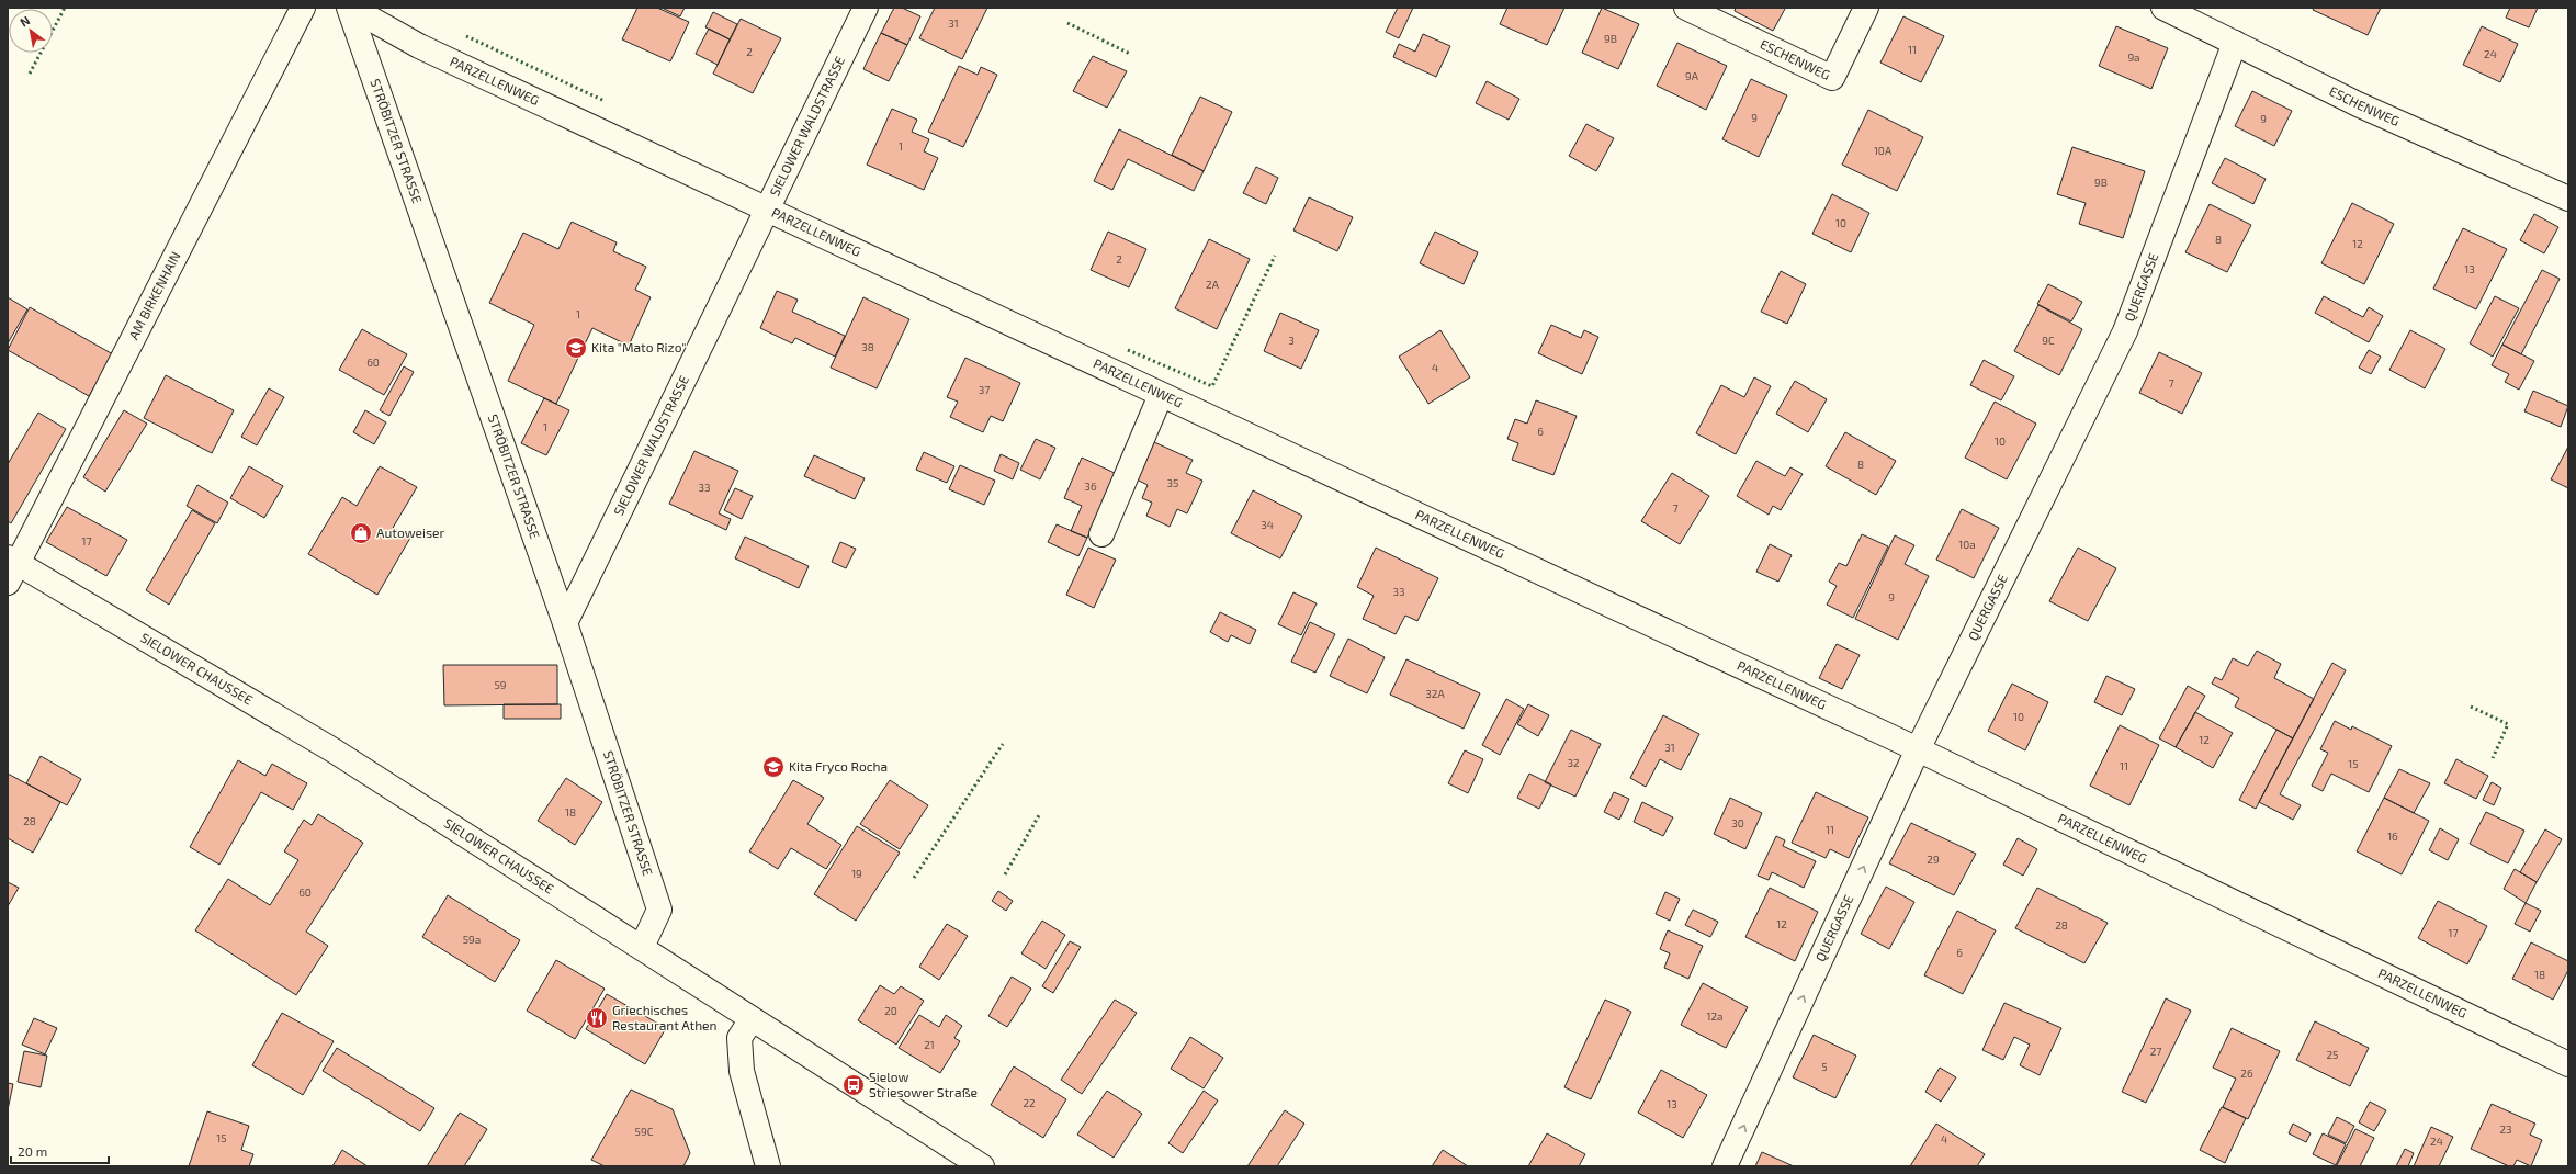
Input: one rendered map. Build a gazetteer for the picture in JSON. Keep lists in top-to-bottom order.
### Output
{
  "streets": {
    "street": [
      "ESCHENWEG",
      "PARZELLENWEG",
      "SIELOWER WALDSTRASSE",
      "STRÖBITZER STRASSE",
      "QUERGASSE",
      "AM BIRKENHAIN",
      "SIELOWER CHAUSSEE"
    ]
  },
  "crossings": [
    ["ESCHENWEG", "QUERGASSE"],
    ["PARZELLENWEG", "SIELOWER WALDSTRASSE"],
    ["PARZELLENWEG", "STRÖBITZER STRASSE"],
    ["PARZELLENWEG", "QUERGASSE"],
    ["SIELOWER WALDSTRASSE", "STRÖBITZER STRASSE"],
    ["STRÖBITZER STRASSE", "SIELOWER CHAUSSEE"],
    ["AM BIRKENHAIN", "SIELOWER CHAUSSEE"]
  ],
  "one_way": ["QUERGASSE"],
  "places": {
    "school or university": ["Kita \"Mato Rizo\"", "Kita Fryco Rocha"],
    "shop": ["Autoweiser"],
    "restaurant": ["Griechisches Restaurant Athen"],
    "bus stop": ["Sielow Striesower Straße"]
  },
  "house_numbers": [
    "31",
    "9B",
    "11",
    "2",
    "24",
    "9a",
    "9A",
    "9",
    "9",
    "1",
    "10A",
    "9B",
    "10",
    "8",
    "12",
    "2",
    "13",
    "2A",
    "1",
    "3",
    "9C",
    "38",
    "60",
    "4",
    "7",
    "37",
    "1",
    "6",
    "10",
    "8",
    "35",
    "36",
    "33",
    "7",
    "34",
    "17",
    "10a",
    "33",
    "9",
    "59",
    "32A",
    "10",
    "12",
    "31",
    "32",
    "15",
    "11",
    "18",
    "28",
    "30",
    "11",
    "16",
    "29",
    "19",
    "60",
    "12",
    "28",
    "17",
    "59a",
    "6",
    "18",
    "20",
    "12a",
    "21",
    "27",
    "25",
    "5",
    "26",
    "22",
    "13",
    "23",
    "59C",
    "15",
    "4",
    "24"
  ],
  "scale_bar": "20 m",
  "north": "top left"
}
